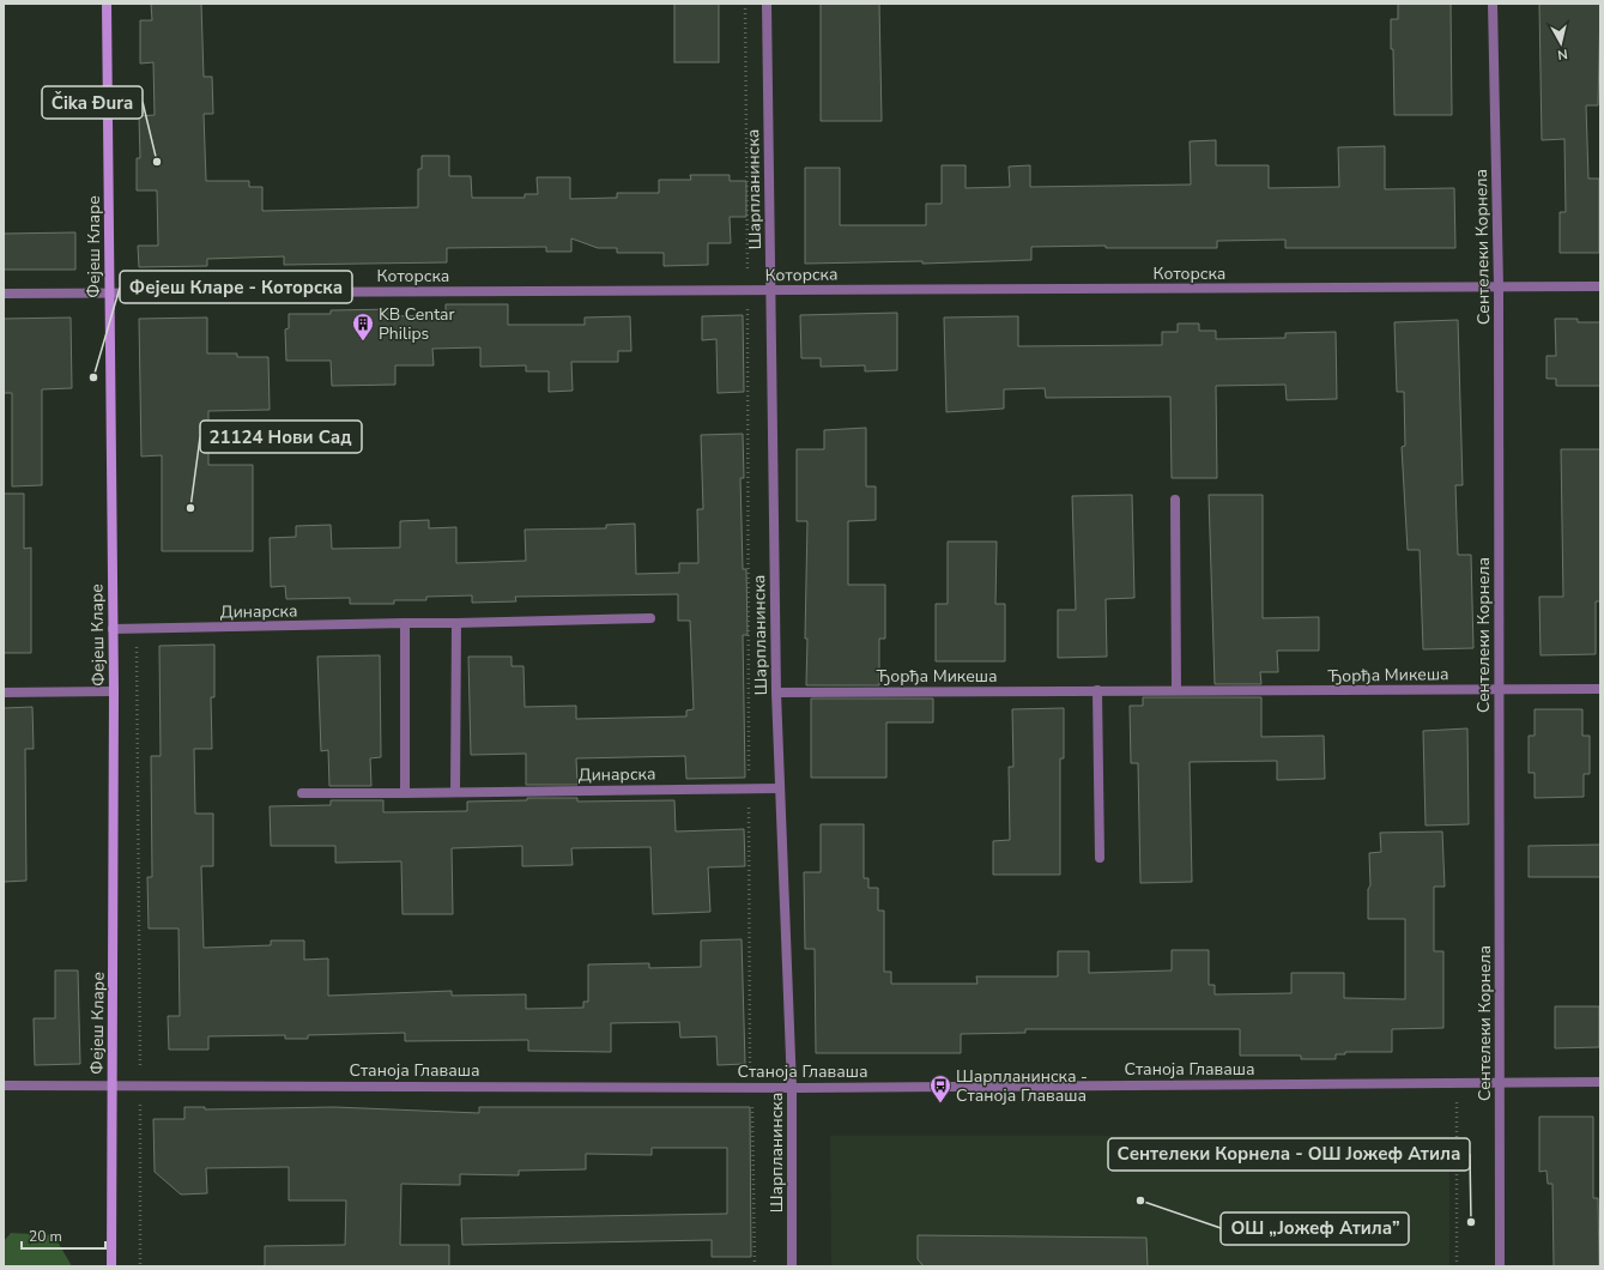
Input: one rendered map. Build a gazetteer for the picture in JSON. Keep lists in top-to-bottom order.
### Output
{
  "streets": {
    "street": [
      "Шарпланинска",
      "Фејеш Кларе",
      "Сентелеки Корнела",
      "Которска",
      "Динарска",
      "Ђорђа Микеша",
      "Станоја Главаша"
    ]
  },
  "crossings": [
    ["Шарпланинска", "Которска"],
    ["Шарпланинска", "Динарска"],
    ["Шарпланинска", "Ђорђа Микеша"],
    ["Шарпланинска", "Станоја Главаша"],
    ["Фејеш Кларе", "Которска"],
    ["Фејеш Кларе", "Динарска"],
    ["Фејеш Кларе", "Станоја Главаша"],
    ["Сентелеки Корнела", "Которска"],
    ["Сентелеки Корнела", "Ђорђа Микеша"],
    ["Сентелеки Корнела", "Станоја Главаша"]
  ],
  "places": {
    "other": [
      "Čika Đura",
      "Фејеш Кларе - Которска",
      "21124 Нови Сад",
      "ОШ „Јожеф Атила”",
      "Сентелеки Корнела - ОШ Јожеф Атила"
    ],
    "building": ["KB Centar Philips"],
    "bus stop": ["Шарпланинска - Станоја Главаша"]
  },
  "scale_bar": "20 m",
  "north": "bottom"
}
